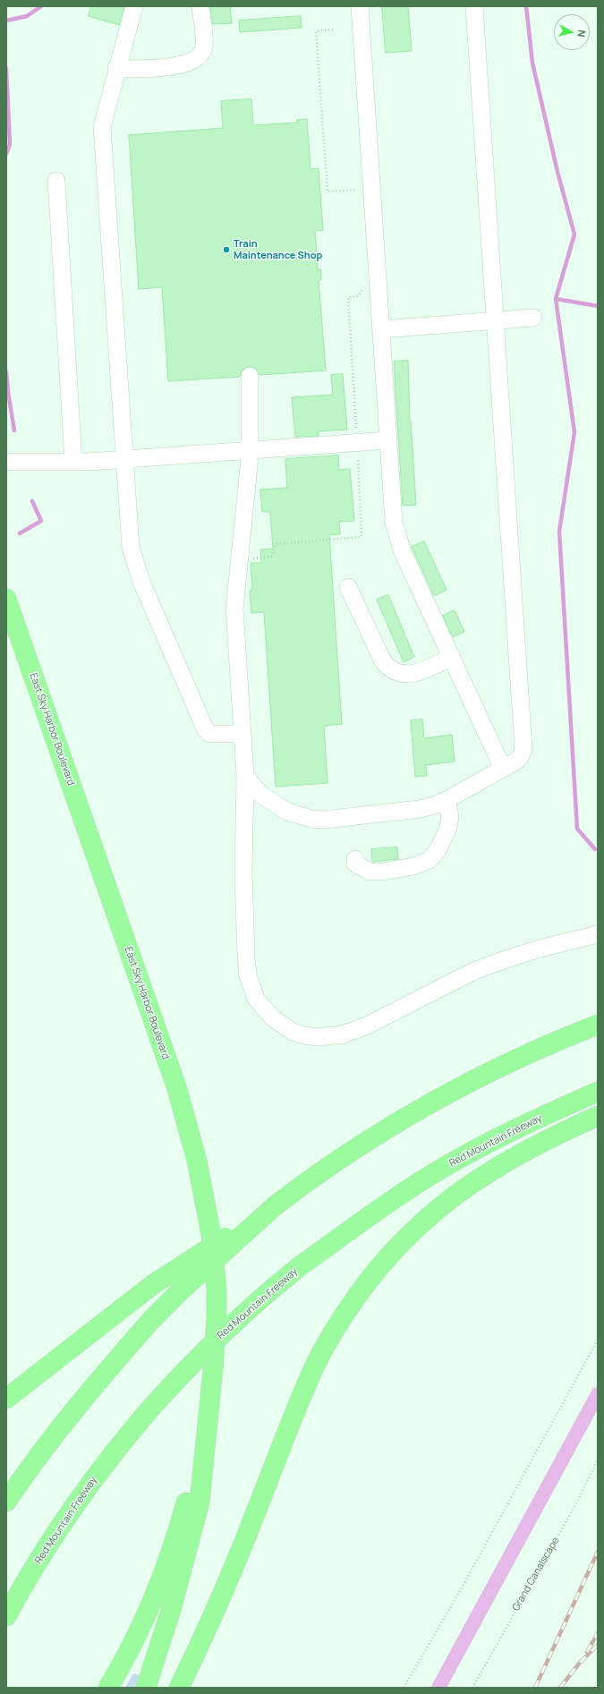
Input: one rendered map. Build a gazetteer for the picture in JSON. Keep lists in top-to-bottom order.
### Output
{
  "streets": {
    "highway": ["East Sky Harbor Boulevard", "Red Mountain Freeway"],
    "path": ["Grand Canalscape"]
  },
  "places": ["Train Maintenance Shop"],
  "north": "right"
}
